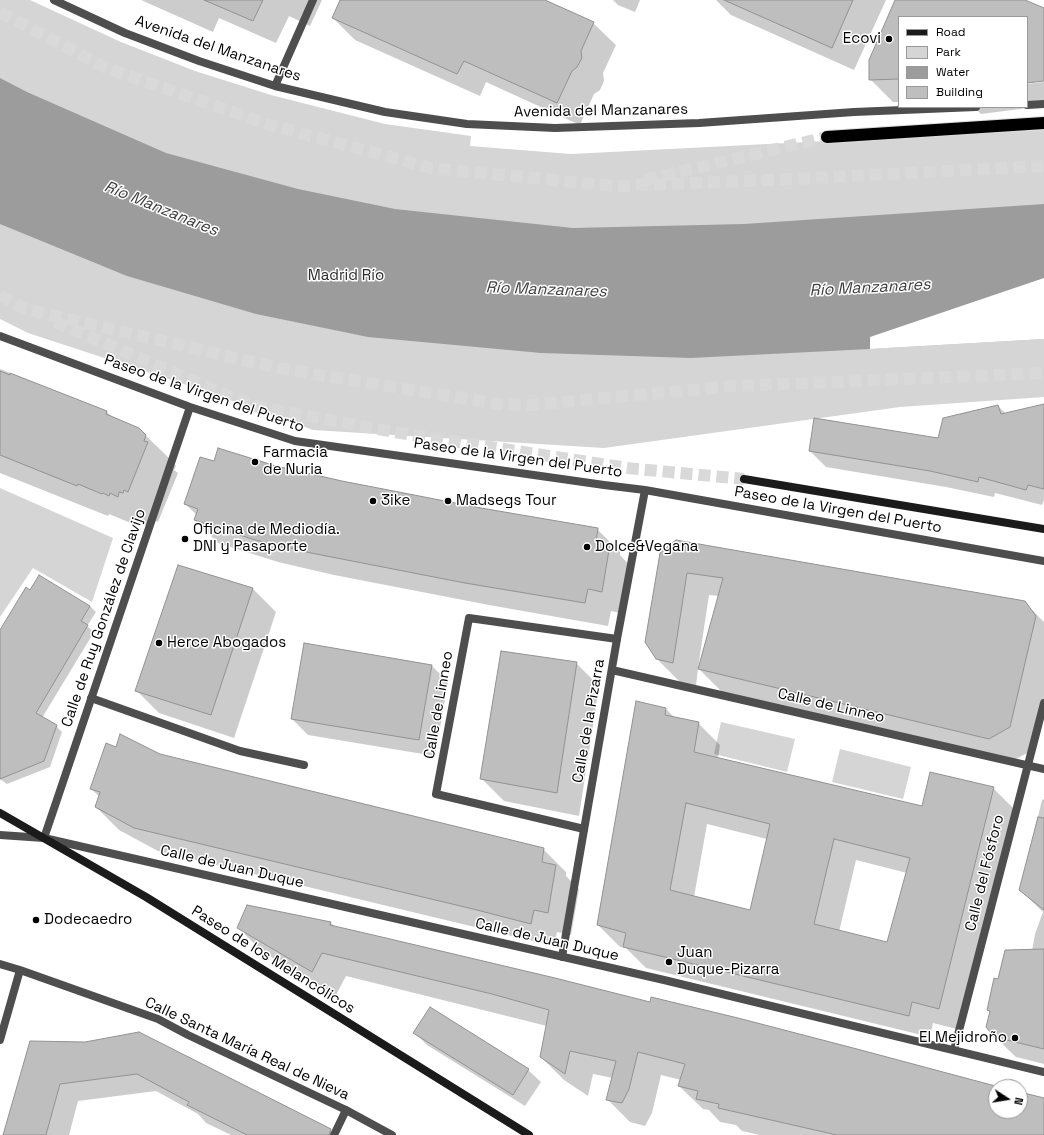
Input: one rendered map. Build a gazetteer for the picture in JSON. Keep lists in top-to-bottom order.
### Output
{
  "streets": {
    "street": [
      "Avenida del Manzanares",
      "Paseo de la Virgen del Puerto",
      "Calle de Ruy González de Clavijo",
      "Calle de Linneo",
      "Calle de la Pizarra",
      "Calle de Juan Duque",
      "Calle del Fósforo",
      "Paseo de los Melancólicos",
      "Calle Santa María Real de Nieva"
    ]
  },
  "crossings": [
    ["Paseo de la Virgen del Puerto", "Calle de Ruy González de Clavijo"],
    ["Paseo de la Virgen del Puerto", "Calle de la Pizarra"],
    ["Calle de Ruy González de Clavijo", "Calle de Juan Duque"],
    ["Calle de Ruy González de Clavijo", "Paseo de los Melancólicos"],
    ["Calle de Linneo", "Calle de la Pizarra"],
    ["Calle de Linneo", "Calle del Fósforo"],
    ["Calle de la Pizarra", "Calle de Juan Duque"],
    ["Calle de Juan Duque", "Calle del Fósforo"],
    ["Calle de Juan Duque", "Paseo de los Melancólicos"]
  ],
  "water": ["Río Manzanares"],
  "parks": ["Madrid Río"],
  "places": [
    "Ecovi",
    "Farmacia de Nuria",
    "3ike",
    "Madsegs Tour",
    "Oficina de Mediodía. DNI y Pasaporte",
    "Dolce&Vegana",
    "Herce Abogados",
    "Dodecaedro",
    "Juan Duque-Pizarra",
    "El Mejidroño"
  ],
  "legend": [
    "Road",
    "Park",
    "Water",
    "Building"
  ],
  "north": "right"
}
